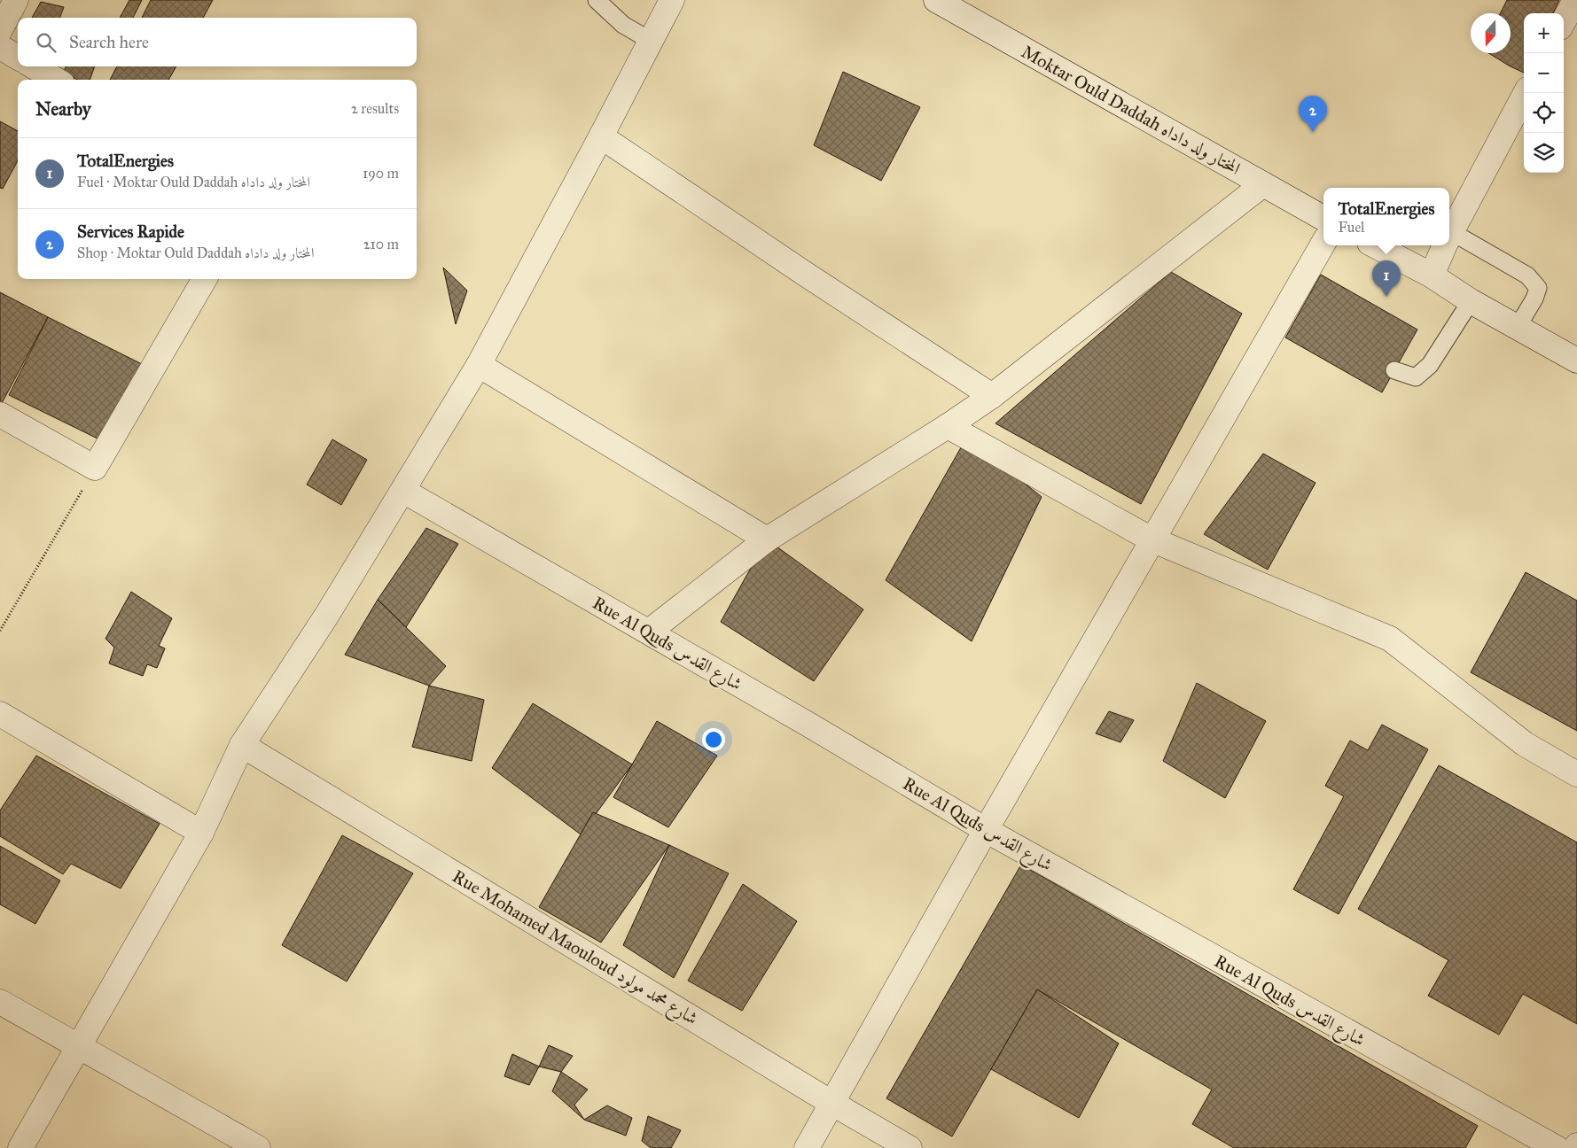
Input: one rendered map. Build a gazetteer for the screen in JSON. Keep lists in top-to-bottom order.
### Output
{
  "streets": {
    "street": ["Moktar Ould Daddah المختار ولد داداه", "Rue Al Quds شارع القدس", "Rue Mohamed Maouloud شارع محمد مولود"]
  },
  "north": "bottom",
  "page": {
    "map_buttons": ["+", "−"],
    "search": "Search here",
    "heading": ["Nearby", "2 results"],
    "pins": ["2", "1"],
    "list": [
      {
        "mark": "1",
        "name": "TotalEnergies",
        "note": "Fuel · Moktar Ould Daddah المختار ولد داداه",
        "value": "190 m"
      },
      {
        "mark": "2",
        "name": "Services Rapide",
        "note": "Shop · Moktar Ould Daddah المختار ولد داداه",
        "value": "210 m"
      }
    ],
    "popup": ["TotalEnergies", "Fuel"]
  }
}
